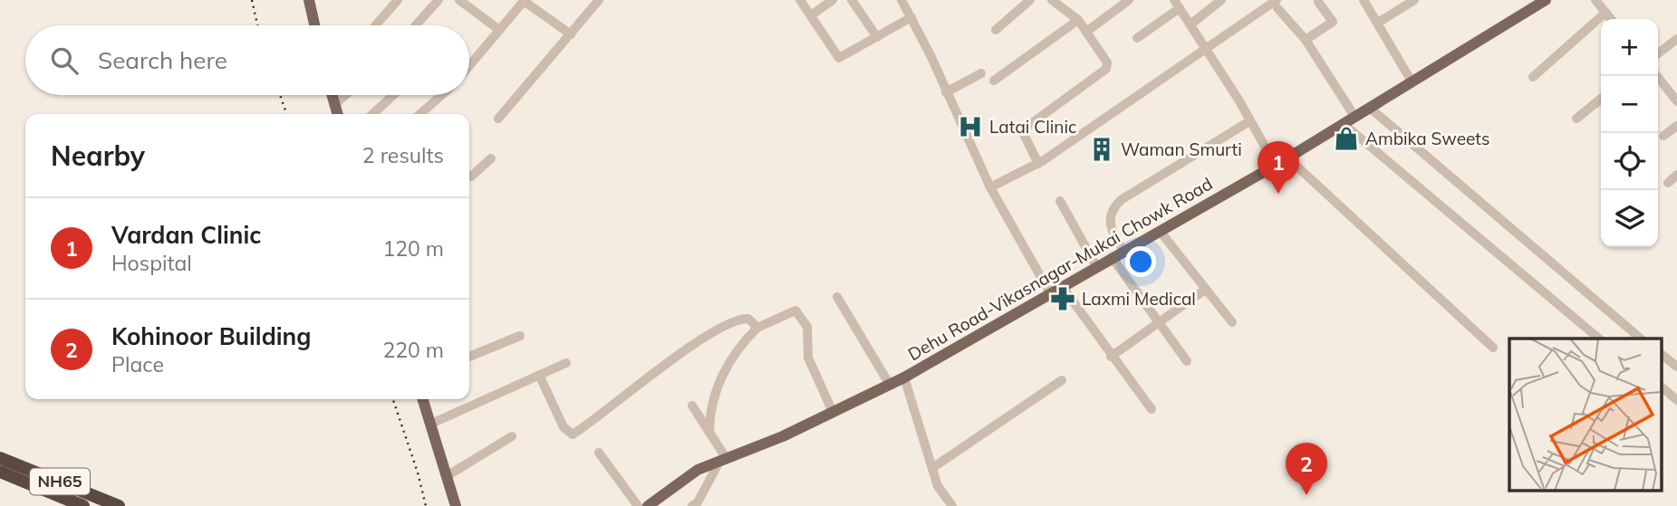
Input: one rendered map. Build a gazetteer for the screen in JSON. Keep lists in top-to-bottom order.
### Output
{
  "streets": {
    "highway": ["NH65"],
    "main road": ["Dehu Road-Vikasnagar-Mukai Chowk Road"]
  },
  "places": {
    "hospital": ["Latai Clinic"],
    "shop": ["Ambika Sweets"],
    "building": ["Waman Smurti"],
    "pharmacy": ["Laxmi Medical"]
  },
  "page": {
    "map_buttons": ["+", "−"],
    "search": "Search here",
    "heading": ["Nearby", "2 results"],
    "pins": ["1", "2"],
    "list": [
      {
        "mark": "1",
        "name": "Vardan Clinic",
        "note": "Hospital",
        "value": "120 m"
      },
      {
        "mark": "2",
        "name": "Kohinoor Building",
        "note": "Place",
        "value": "220 m"
      }
    ]
  }
}
